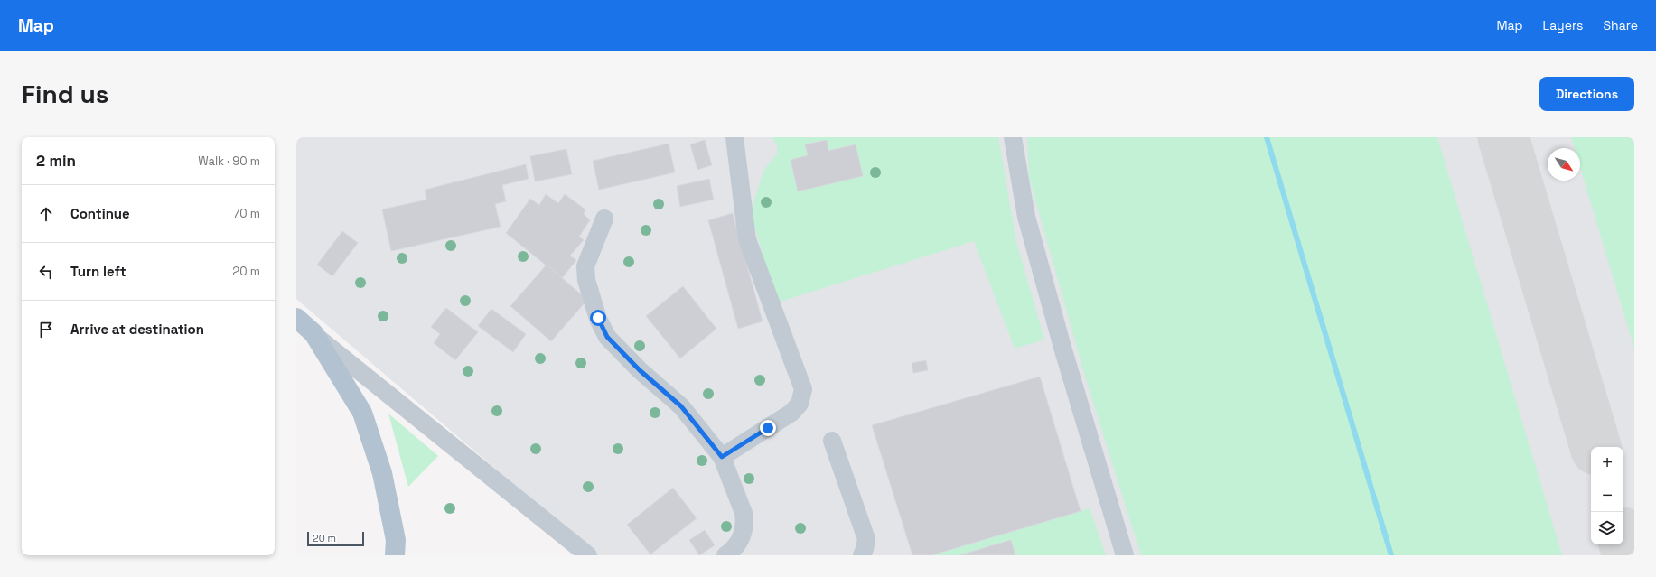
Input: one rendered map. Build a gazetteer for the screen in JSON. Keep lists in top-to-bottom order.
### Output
{
  "scale_bar": "20 m",
  "north": "bottom right",
  "page": {
    "header": "Map",
    "nav": ["Map", "Layers", "Share"],
    "buttons": "Directions",
    "title": "Find us",
    "heading": ["2 min", "Walk · 90 m"],
    "list": [
      ["Continue", "70 m"],
      ["Turn left", "20 m"],
      "Arrive at destination"
    ],
    "map_buttons": ["+", "−"],
    "scale": "20 m"
  }
}
